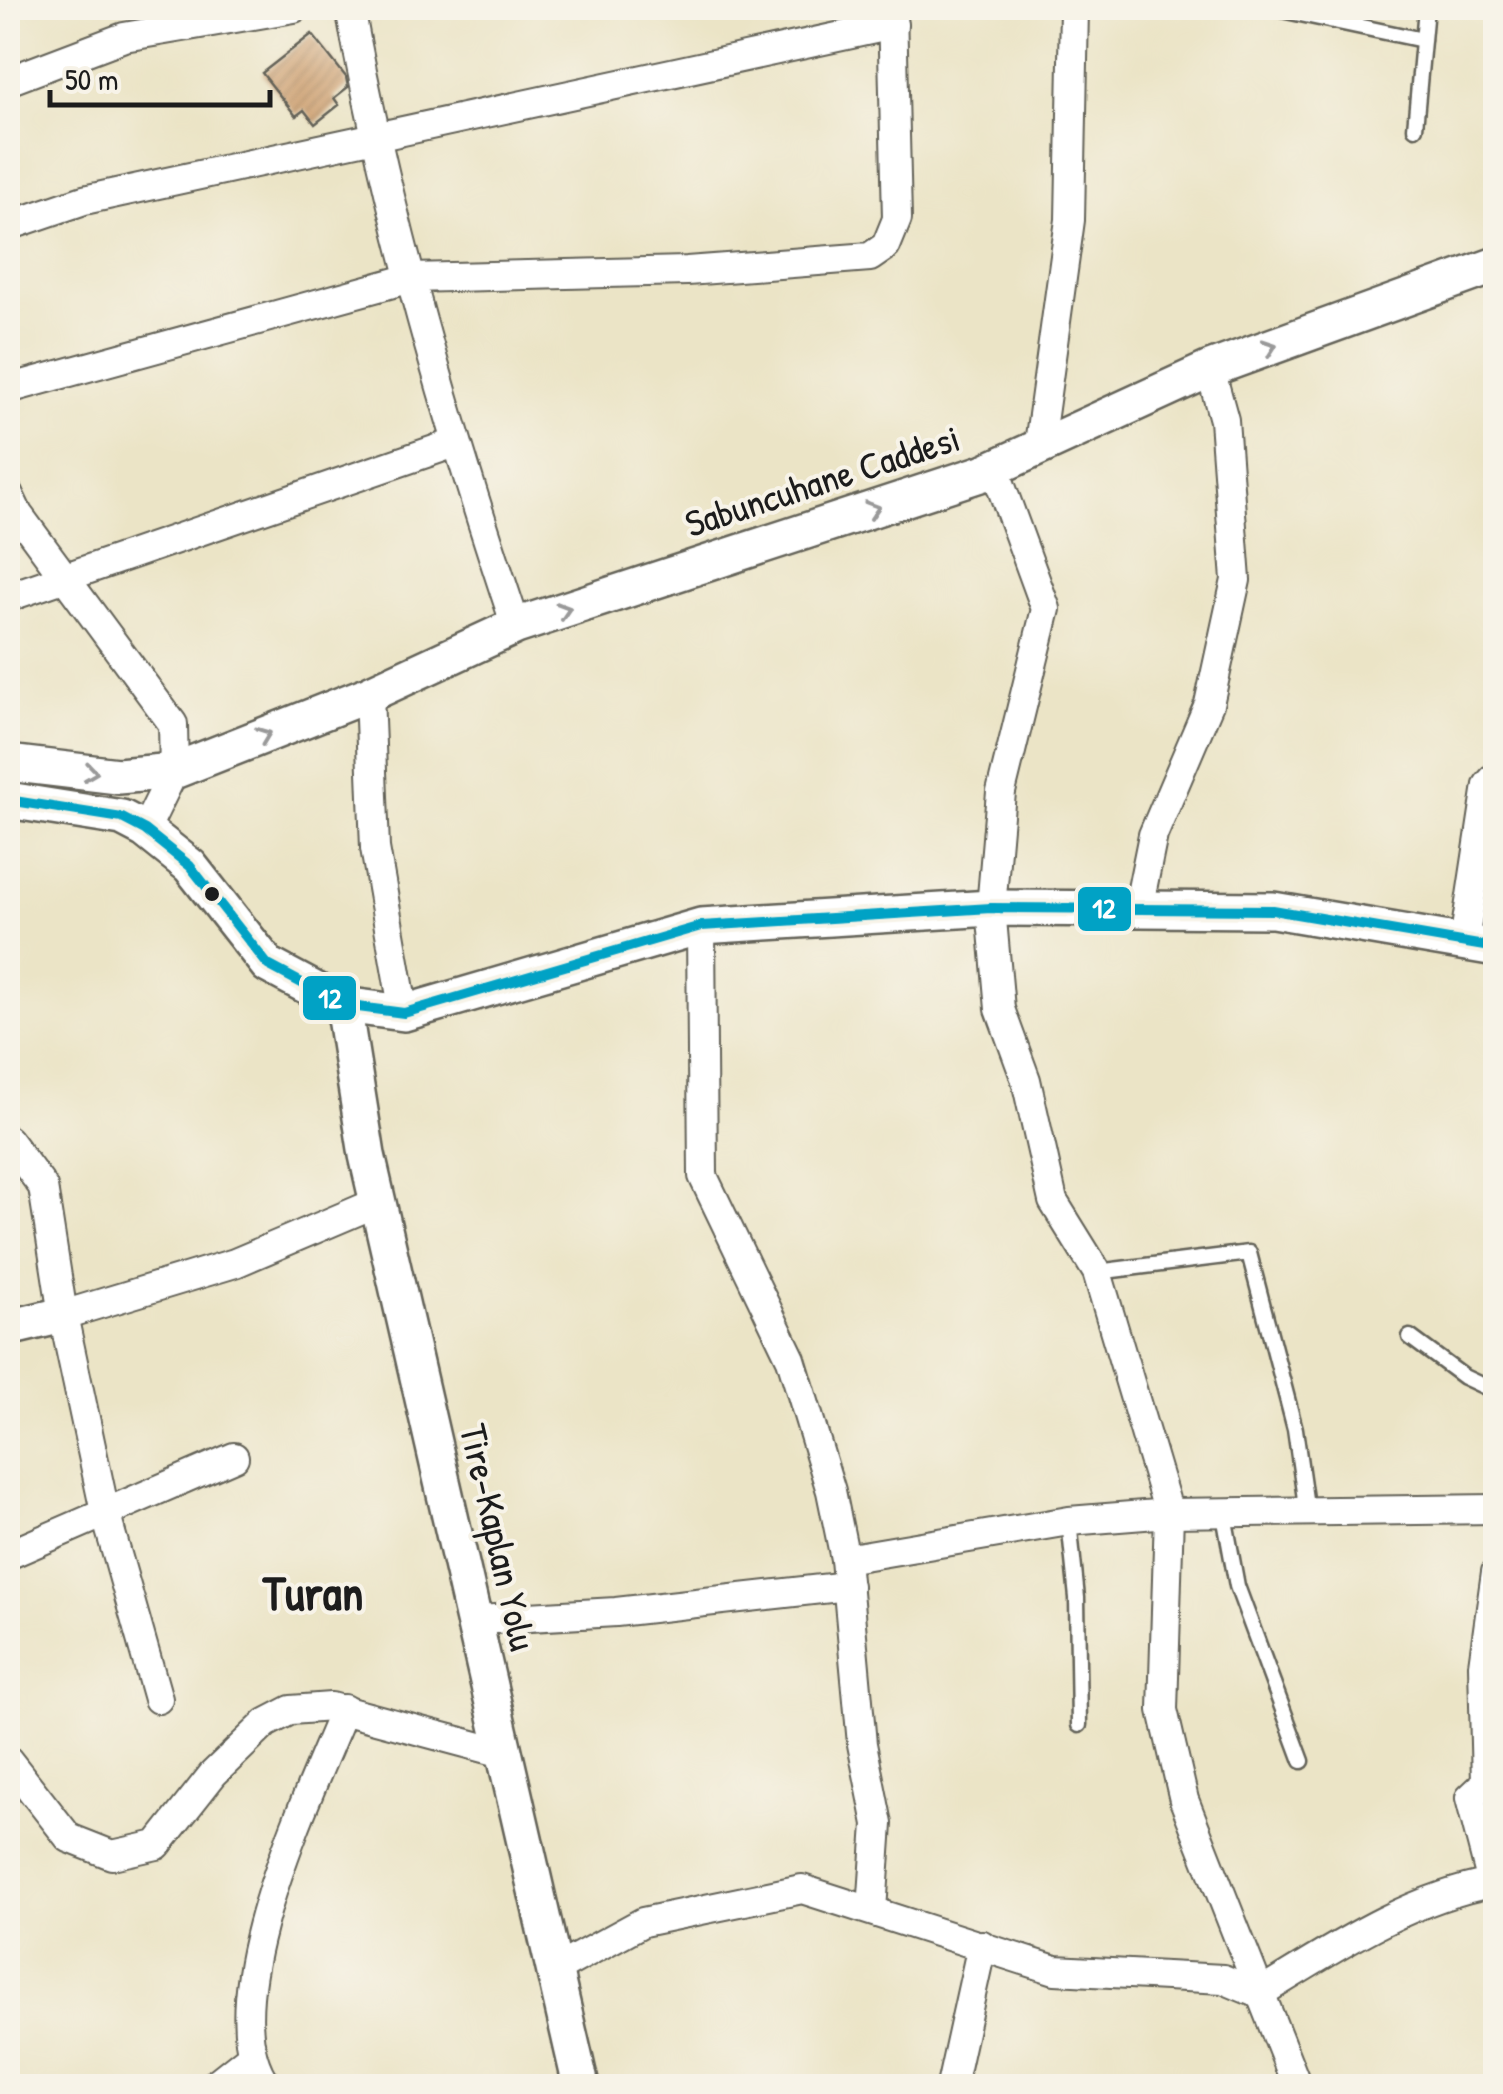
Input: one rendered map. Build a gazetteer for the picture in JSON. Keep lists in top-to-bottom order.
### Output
{
  "streets": {
    "street": ["Sabuncuhane Caddesi", "Tire-Kaplan Yolu"]
  },
  "districts": ["Turan"],
  "lines": ["transit line 12"],
  "scale_bar": "50 m"
}
